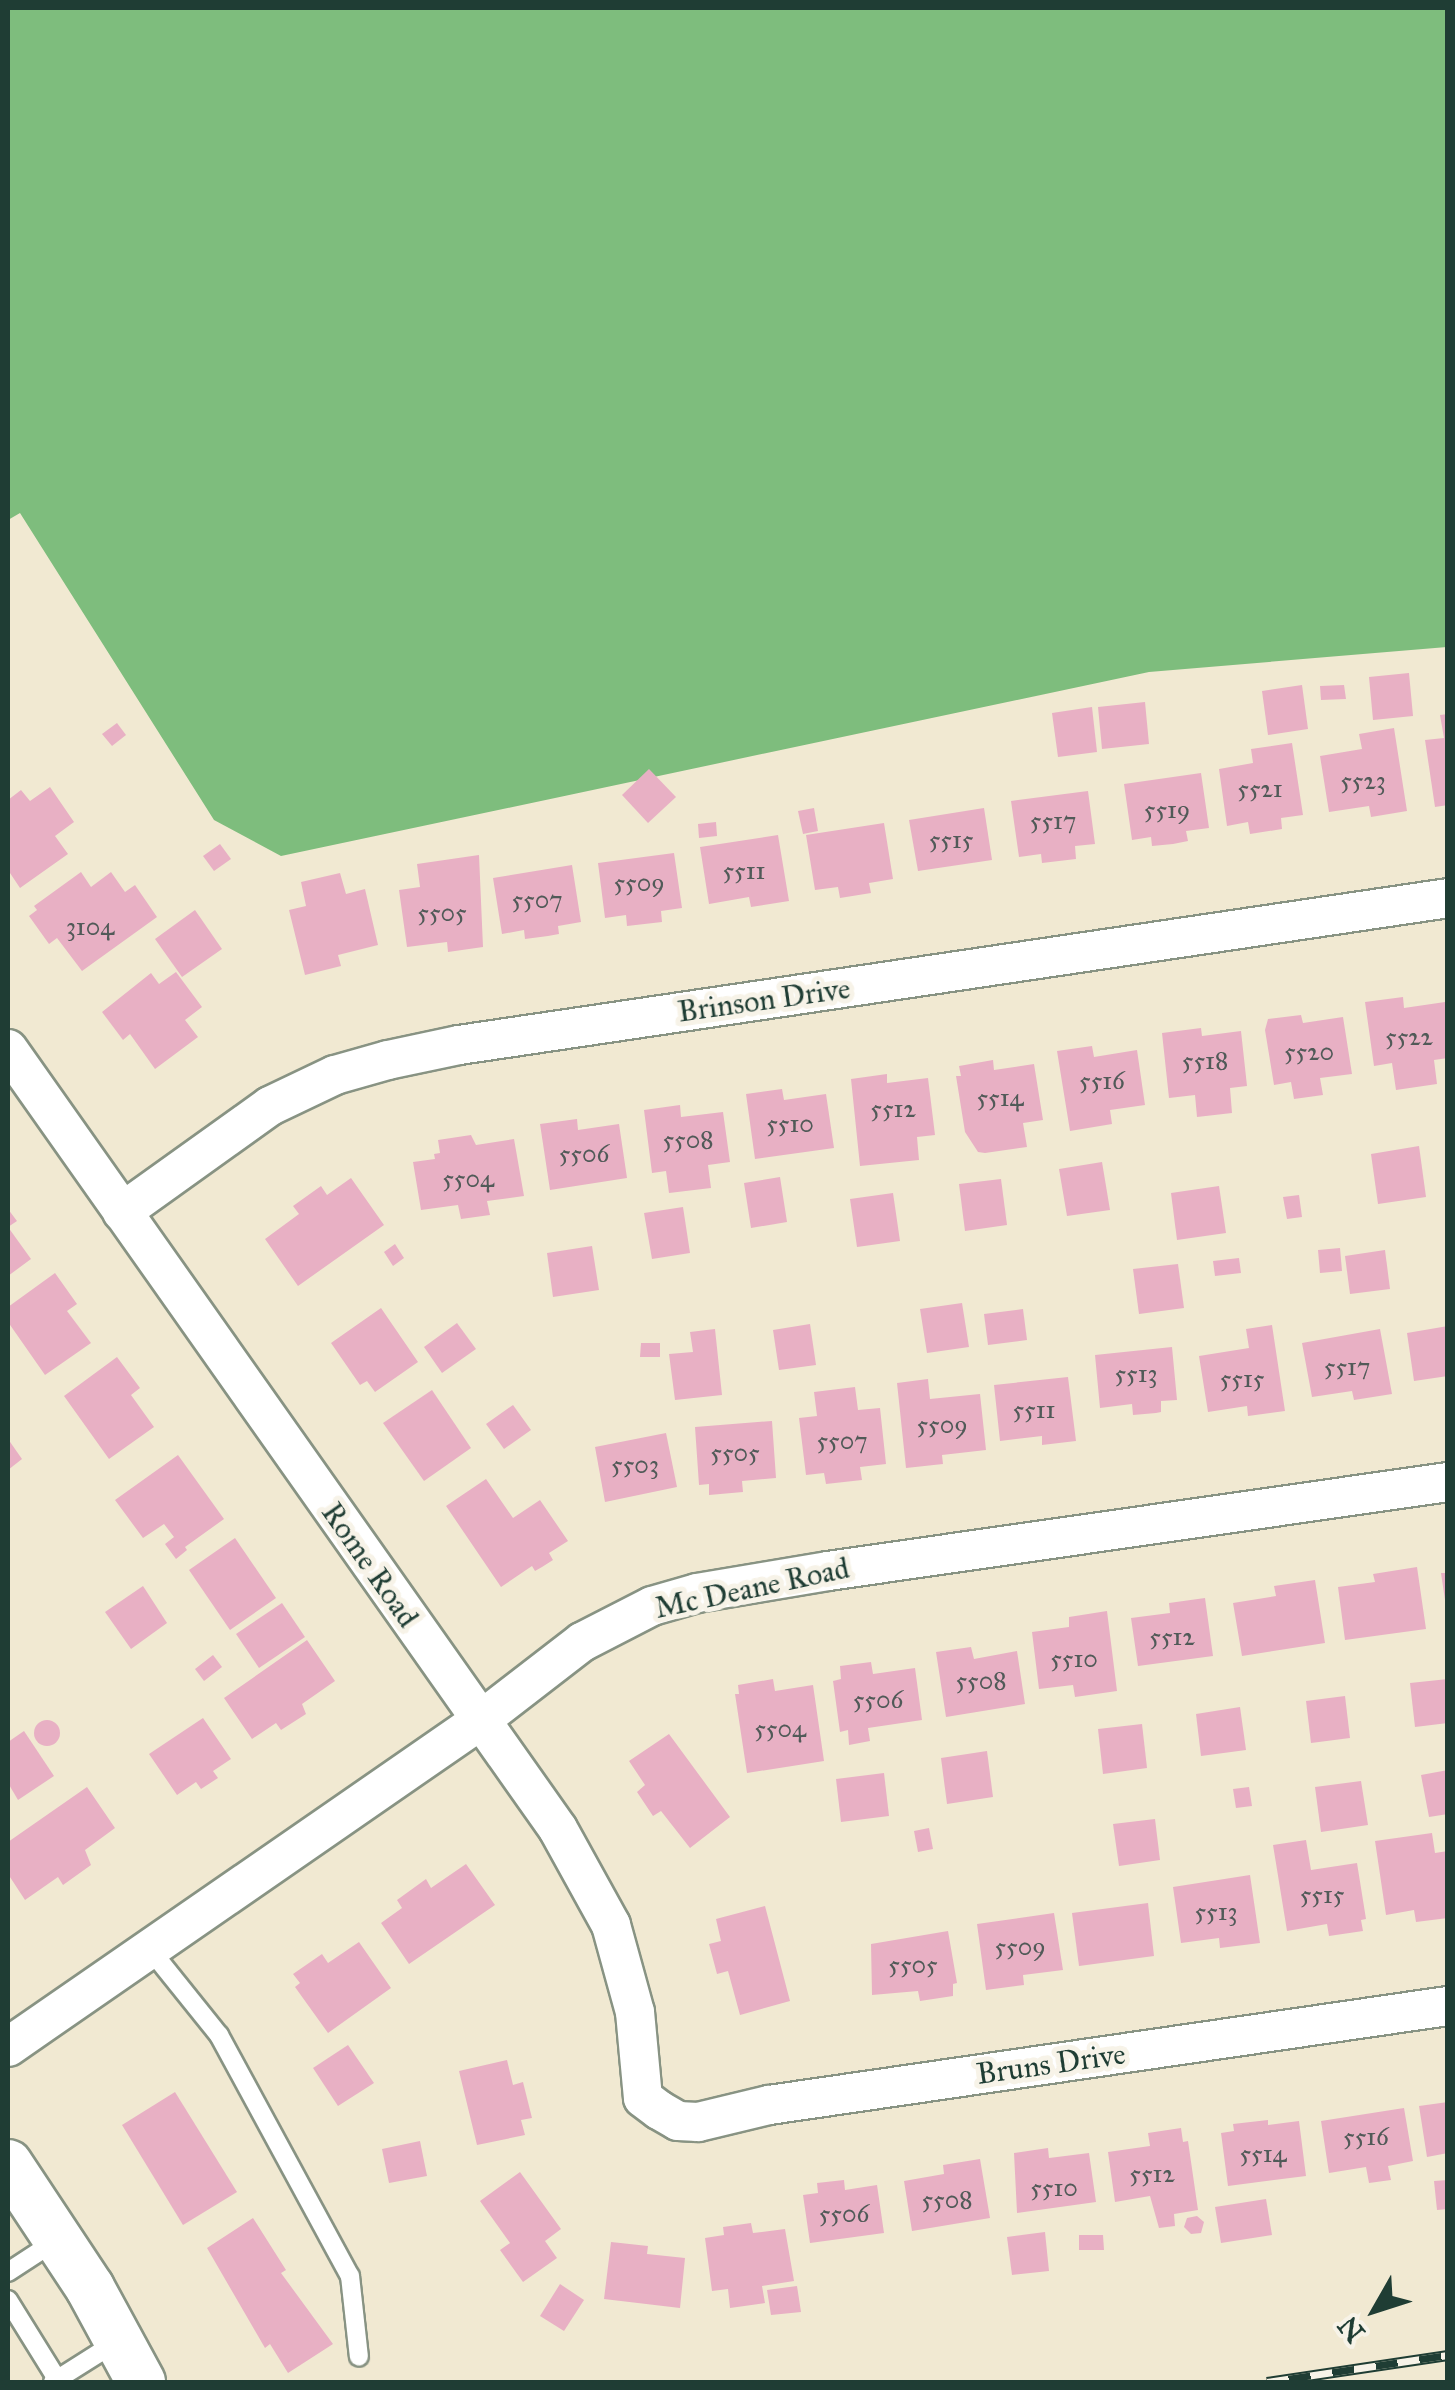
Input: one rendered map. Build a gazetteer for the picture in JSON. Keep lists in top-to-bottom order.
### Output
{
  "streets": {
    "street": [
      "Brinson Drive",
      "Rome Road",
      "Mc Deane Road",
      "Bruns Drive"
    ]
  },
  "crossings": [
    ["Brinson Drive", "Rome Road"],
    ["Rome Road", "Mc Deane Road"],
    ["Rome Road", "Bruns Drive"]
  ],
  "house_numbers": [
    "5523",
    "5521",
    "5519",
    "5517",
    "5515",
    "5511",
    "5509",
    "5507",
    "5505",
    "3104",
    "5522",
    "5520",
    "5518",
    "5516",
    "5514",
    "5512",
    "5510",
    "5508",
    "5506",
    "5504",
    "5517",
    "5513",
    "5515",
    "5511",
    "5509",
    "5507",
    "5505",
    "5503",
    "5512",
    "5510",
    "5508",
    "5506",
    "5504",
    "5515",
    "5513",
    "5509",
    "5505",
    "5516",
    "5514",
    "5512",
    "5510",
    "5508",
    "5506"
  ],
  "north": "bottom left"
}
